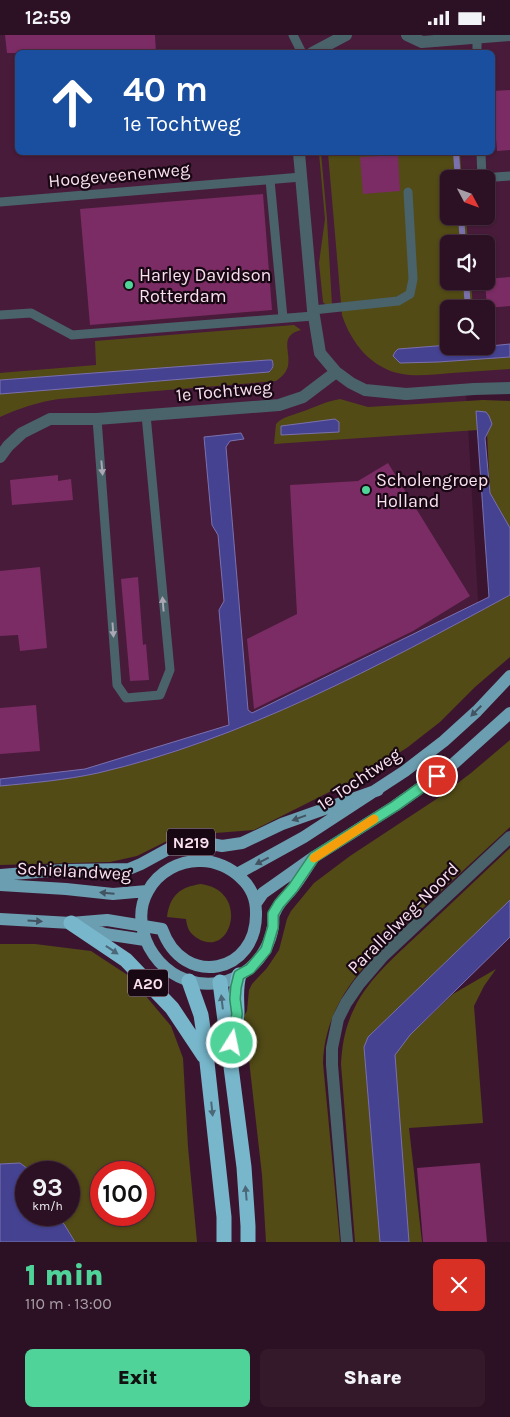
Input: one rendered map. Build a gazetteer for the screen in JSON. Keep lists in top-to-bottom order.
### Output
{
  "streets": {
    "highway": ["A20"],
    "main road": ["1e Tochtweg", "N219", "Schielandweg"],
    "street": ["Parallelweg-Noord"],
    "lane": ["Hoogeveenenweg"]
  },
  "crossings": [
    ["1e Tochtweg", "N219"],
    ["1e Tochtweg", "Schielandweg"],
    ["N219", "Schielandweg"]
  ],
  "one_way": ["1e Tochtweg"],
  "places": ["Harley Davidson Rotterdam", "Scholengroep Holland"],
  "north": "bottom right",
  "page": {
    "status": "12:59",
    "turn": ["40 m", "1e Tochtweg"],
    "speed": "93 km/h",
    "limit": "100",
    "heading": ["1 min", "110 m · 13:00"],
    "buttons": ["Exit", "Share"]
  }
}
